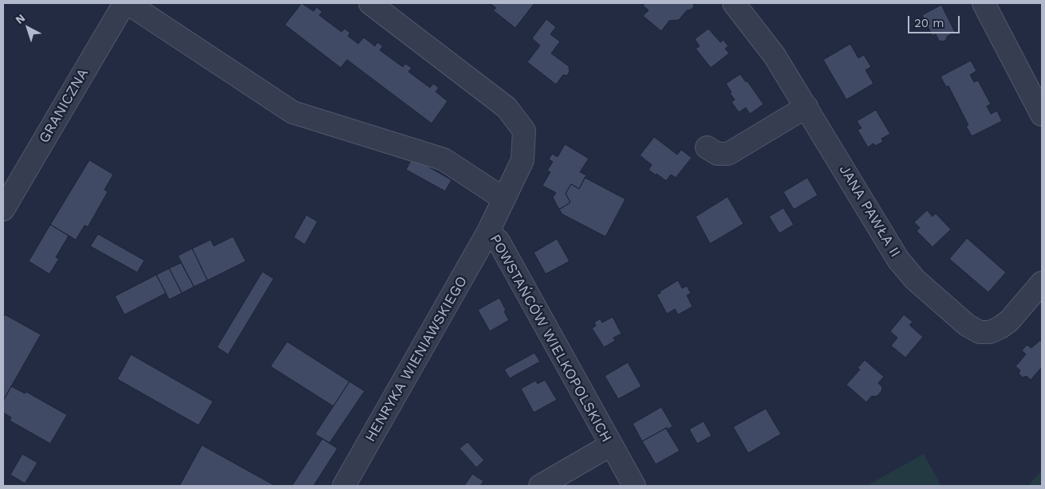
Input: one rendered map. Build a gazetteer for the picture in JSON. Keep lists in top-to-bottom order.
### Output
{
  "streets": {
    "street": [
      "GRANICZNA",
      "JANA PAWŁA II",
      "POWSTAŃCÓW WIELKOPOLSKICH",
      "HENRYKA WIENIAWSKIEGO"
    ]
  },
  "crossings": [
    ["POWSTAŃCÓW WIELKOPOLSKICH", "HENRYKA WIENIAWSKIEGO"]
  ],
  "scale_bar": "20 m",
  "north": "top left"
}
